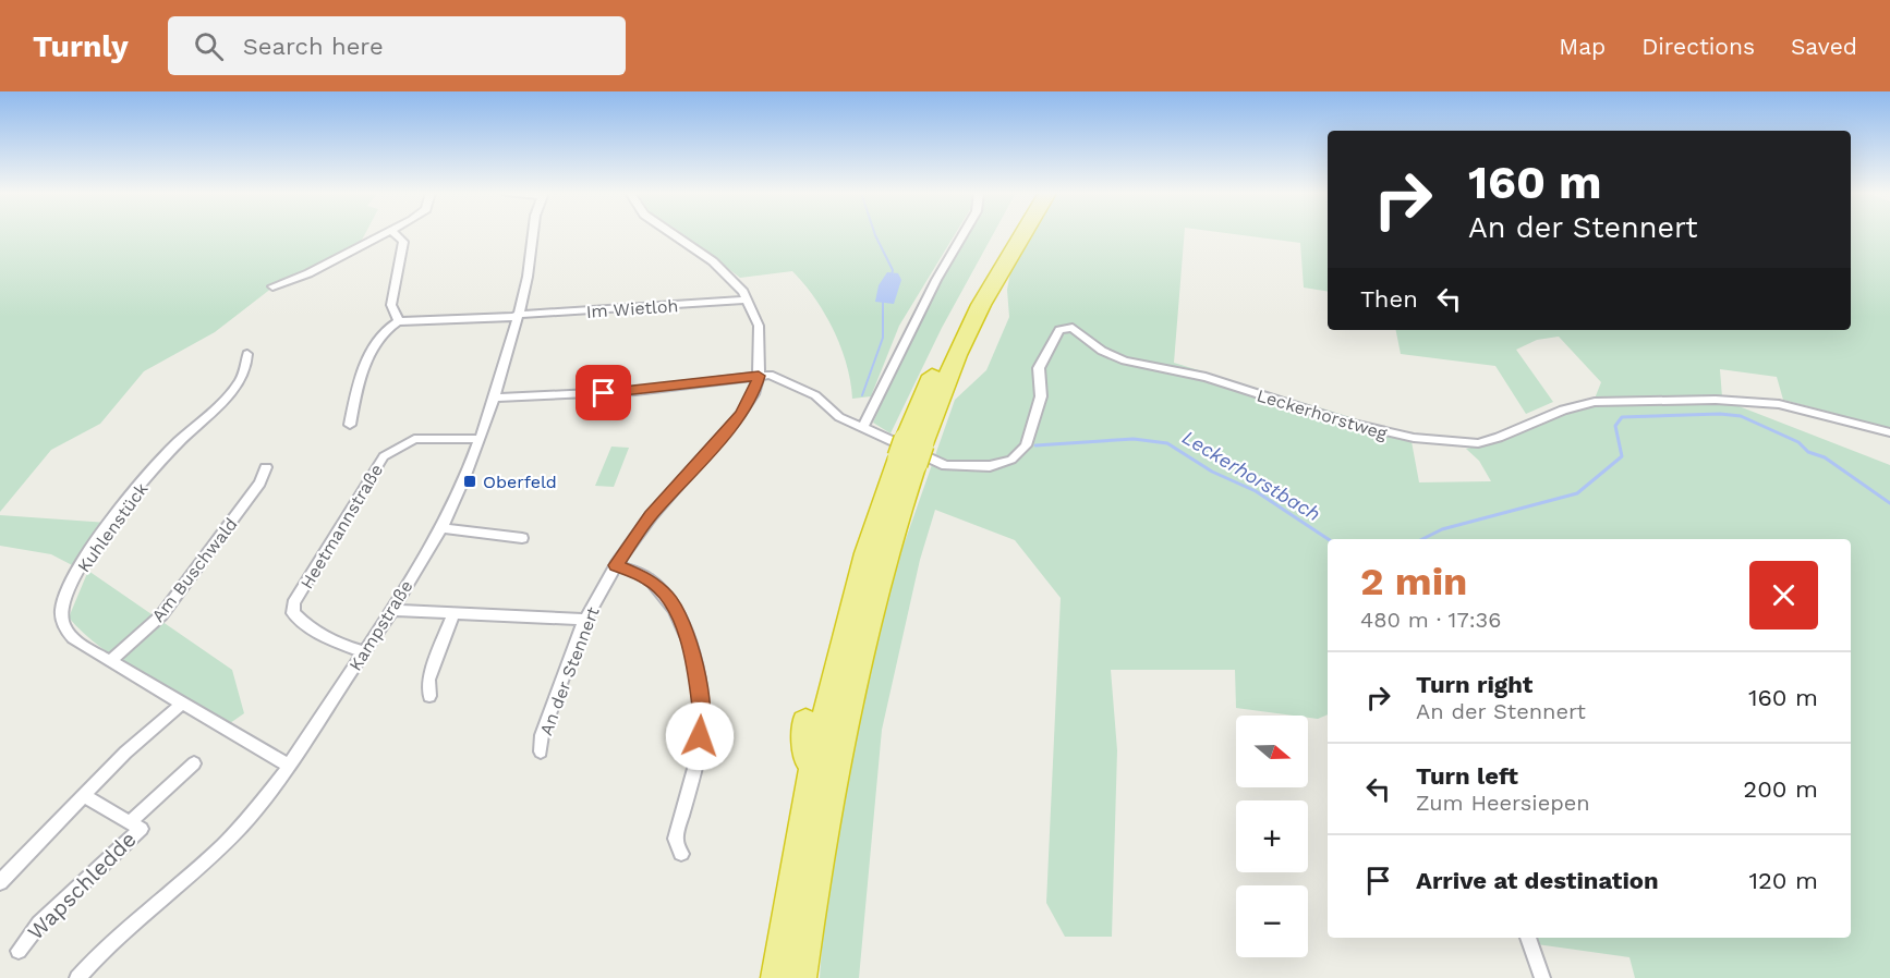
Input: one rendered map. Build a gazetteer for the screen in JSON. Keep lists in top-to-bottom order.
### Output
{
  "streets": {
    "street": [
      "Im Wietloh",
      "Leckerhorstweg",
      "Heetmannstraße",
      "Kuhlenstück",
      "Am Buschwald",
      "Kampstraße",
      "An der Stennert",
      "Wapschledde"
    ]
  },
  "crossings": [
    ["Im Wietloh", "Kampstraße"],
    ["Im Wietloh", "An der Stennert"],
    ["Leckerhorstweg", "An der Stennert"],
    ["Heetmannstraße", "Kampstraße"],
    ["Kuhlenstück", "Am Buschwald"],
    ["Kuhlenstück", "Kampstraße"]
  ],
  "water": ["Leckerhorstbach"],
  "places": {
    "transit": ["Oberfeld"]
  },
  "north": "right",
  "page": {
    "header": "Turnly",
    "search": "Search here",
    "nav": ["Map", "Directions", "Saved"],
    "turn": ["160 m", "An der Stennert"],
    "then": "Then",
    "heading": ["2 min", "480 m · 17:36"],
    "list": [
      {
        "name": "Turn right",
        "note": "An der Stennert",
        "value": "160 m"
      },
      {
        "name": "Turn left",
        "note": "Zum Heersiepen",
        "value": "200 m"
      },
      {
        "name": "Arrive at destination",
        "value": "120 m"
      }
    ],
    "map_buttons": ["+", "−"]
  }
}
